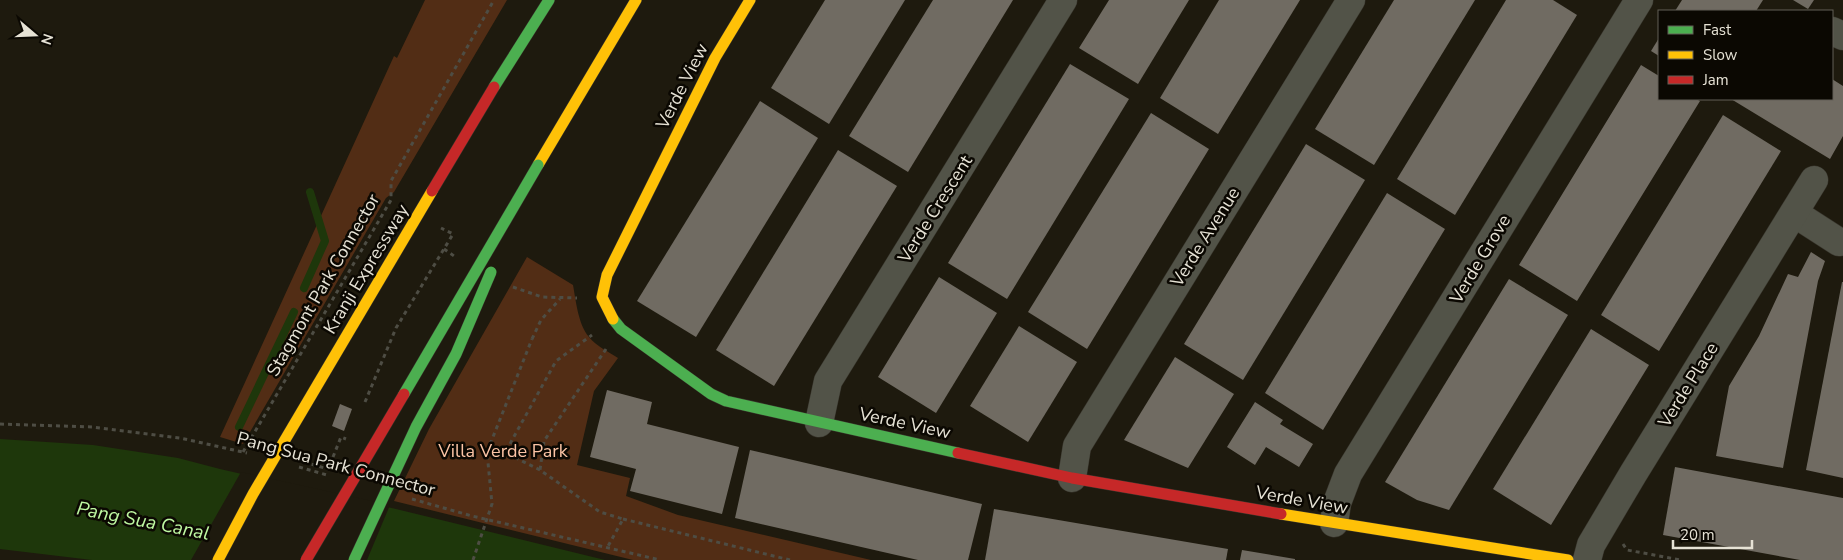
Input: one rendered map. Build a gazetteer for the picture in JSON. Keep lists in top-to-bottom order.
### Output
{
  "streets": {
    "main road": ["Verde View", "Kranji Expressway"],
    "street": [
      "Verde Crescent",
      "Verde Avenue",
      "Verde Grove",
      "Verde Place"
    ],
    "path": ["Stagmont Park Connector", "Pang Sua Park Connector"]
  },
  "crossings": [
    ["Verde View", "Verde Crescent"],
    ["Verde View", "Verde Avenue"],
    ["Verde View", "Verde Grove"],
    ["Stagmont Park Connector", "Pang Sua Park Connector"]
  ],
  "water": ["Pang Sua Canal"],
  "parks": ["Villa Verde Park"],
  "legend": ["Fast", "Slow", "Jam"],
  "scale_bar": "20 m",
  "north": "right"
}
